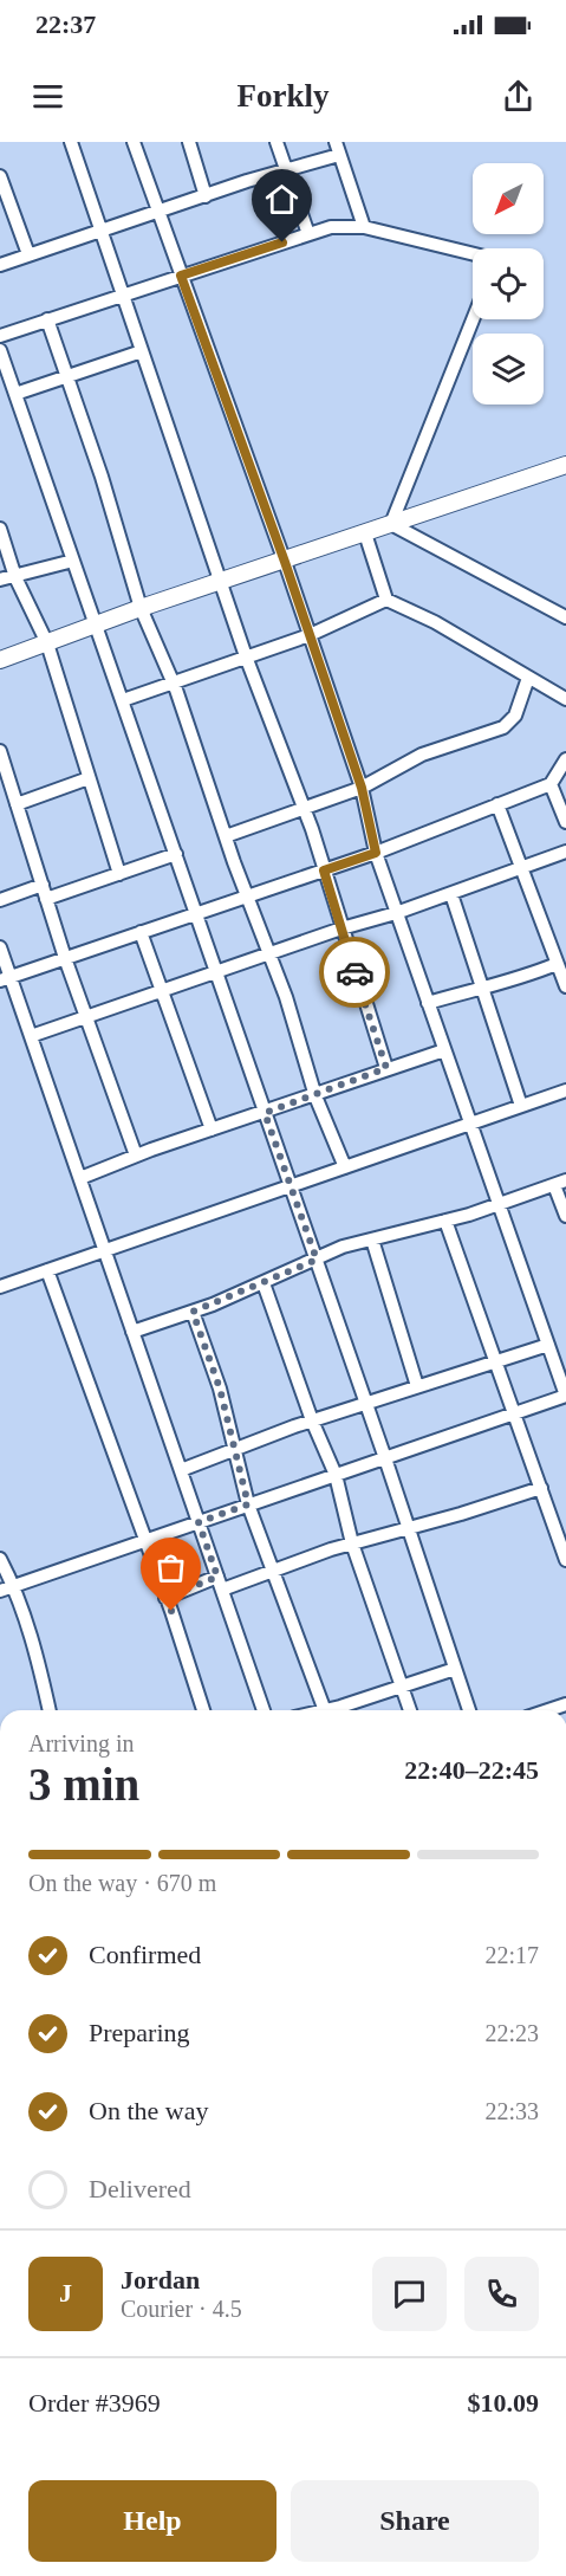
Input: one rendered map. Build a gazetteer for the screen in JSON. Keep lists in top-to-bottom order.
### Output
{
  "north": "bottom left",
  "page": {
    "status": "22:37",
    "header": "Forkly",
    "heading": ["3 min", "Arriving in", "22:40–22:45"],
    "panel": [
      "Jordan",
      "Courier · 4.5",
      "Order #3969",
      "$10.09"
    ],
    "bar": "On the way · 670 m",
    "list": [
      ["Confirmed", "22:17"],
      ["Preparing", "22:23"],
      ["On the way", "22:33"],
      "Delivered"
    ],
    "round": "J",
    "buttons": ["Help", "Share"]
  }
}
